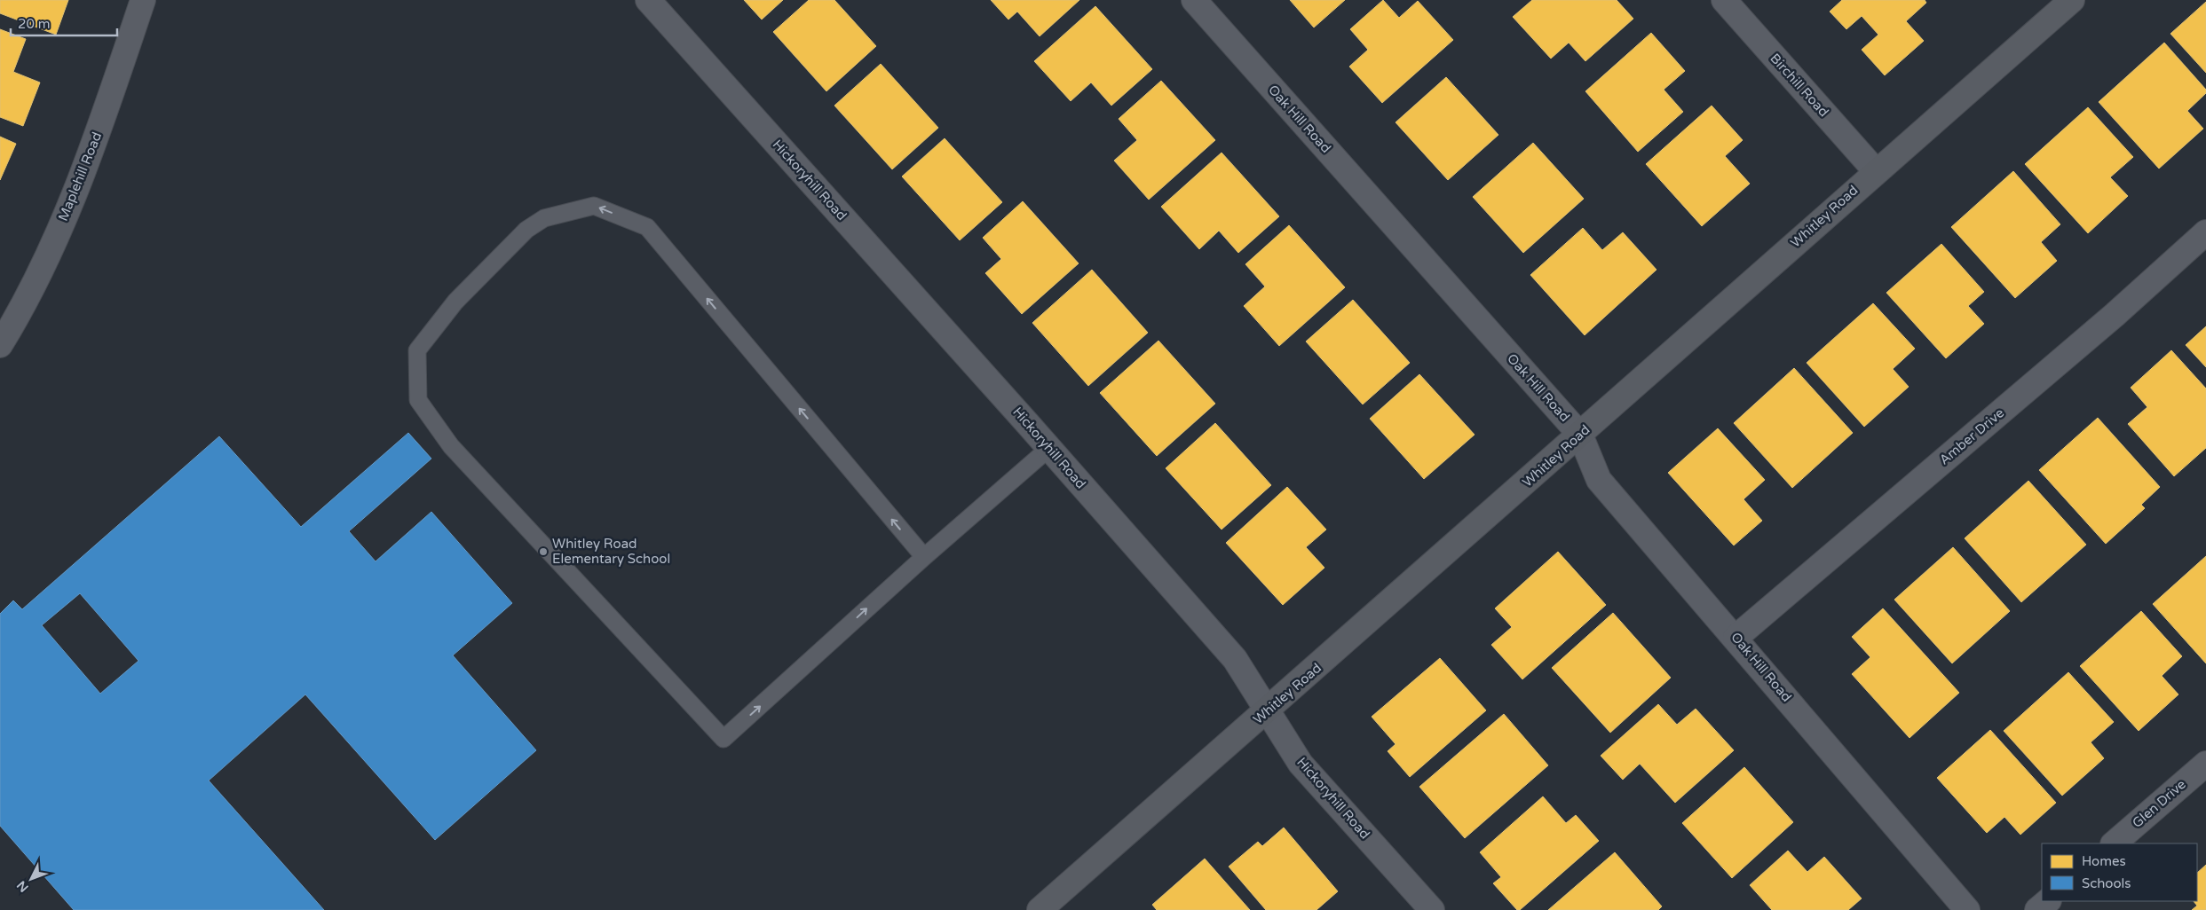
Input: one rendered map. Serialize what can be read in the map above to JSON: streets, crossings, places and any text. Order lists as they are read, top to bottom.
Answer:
{
  "streets": {
    "street": [
      "Birchill Road",
      "Oak Hill Road",
      "Maplehill Road",
      "Hickoryhill Road",
      "Whitley Road",
      "Amber Drive",
      "Glen Drive"
    ]
  },
  "crossings": [
    ["Birchill Road", "Whitley Road"],
    ["Oak Hill Road", "Whitley Road"],
    ["Oak Hill Road", "Amber Drive"],
    ["Hickoryhill Road", "Whitley Road"]
  ],
  "places": ["Whitley Road Elementary School"],
  "legend": ["Homes", "Schools"],
  "scale_bar": "20 m",
  "north": "bottom left"
}
